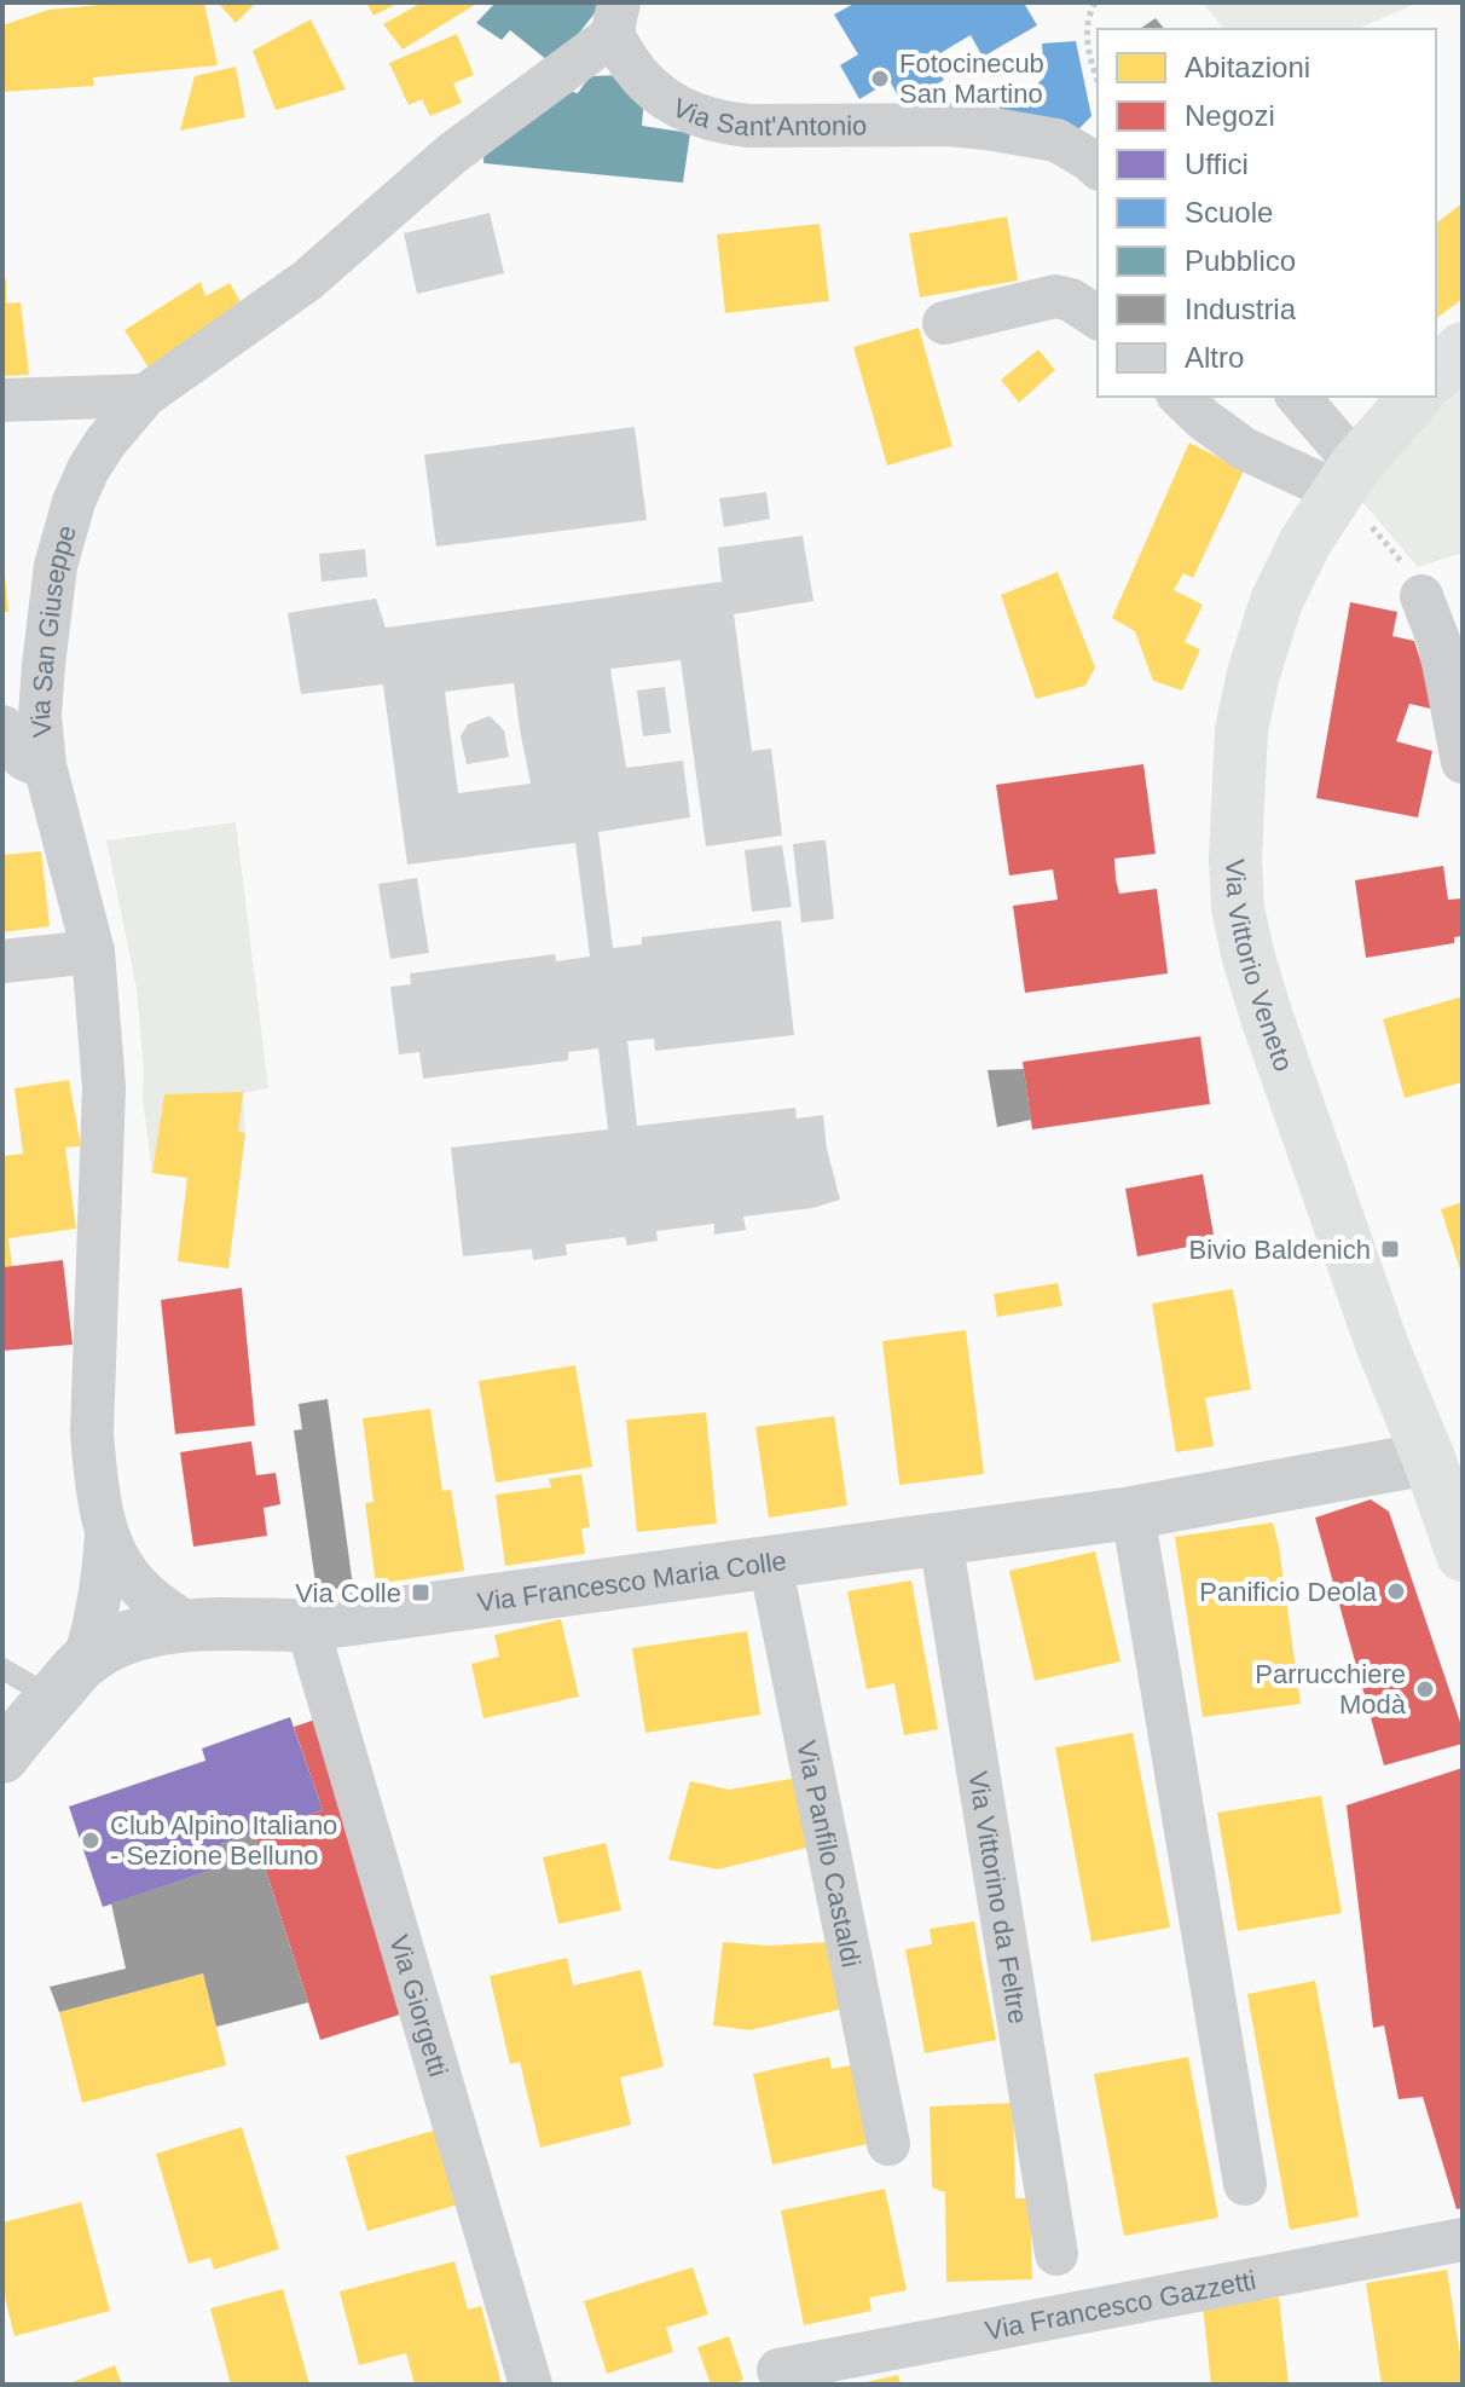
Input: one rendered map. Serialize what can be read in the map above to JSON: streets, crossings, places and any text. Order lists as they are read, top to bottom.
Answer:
{
  "streets": {
    "main road": ["Via Vittorio Veneto"],
    "street": [
      "Via Sant'Antonio",
      "Via San Giuseppe",
      "Via Francesco Maria Colle",
      "Via Panfilo Castaldi",
      "Via Vittorino da Feltre",
      "Via Giorgetti",
      "Via Francesco Gazzetti"
    ]
  },
  "crossings": [
    ["Via Sant'Antonio", "Via San Giuseppe"],
    ["Via San Giuseppe", "Via Francesco Maria Colle"],
    ["Via Vittorio Veneto", "Via Francesco Maria Colle"],
    ["Via Francesco Maria Colle", "Via Panfilo Castaldi"],
    ["Via Francesco Maria Colle", "Via Vittorino da Feltre"],
    ["Via Francesco Maria Colle", "Via Giorgetti"]
  ],
  "places": {
    "other": [
      "Fotocinecub San Martino",
      "Panificio Deola",
      "Parrucchiere Modà",
      "Club Alpino Italiano - Sezione Belluno"
    ],
    "transit": ["Bivio Baldenich", "Via Colle"]
  },
  "legend": [
    "Abitazioni",
    "Negozi",
    "Uffici",
    "Scuole",
    "Pubblico",
    "Industria",
    "Altro"
  ]
}
